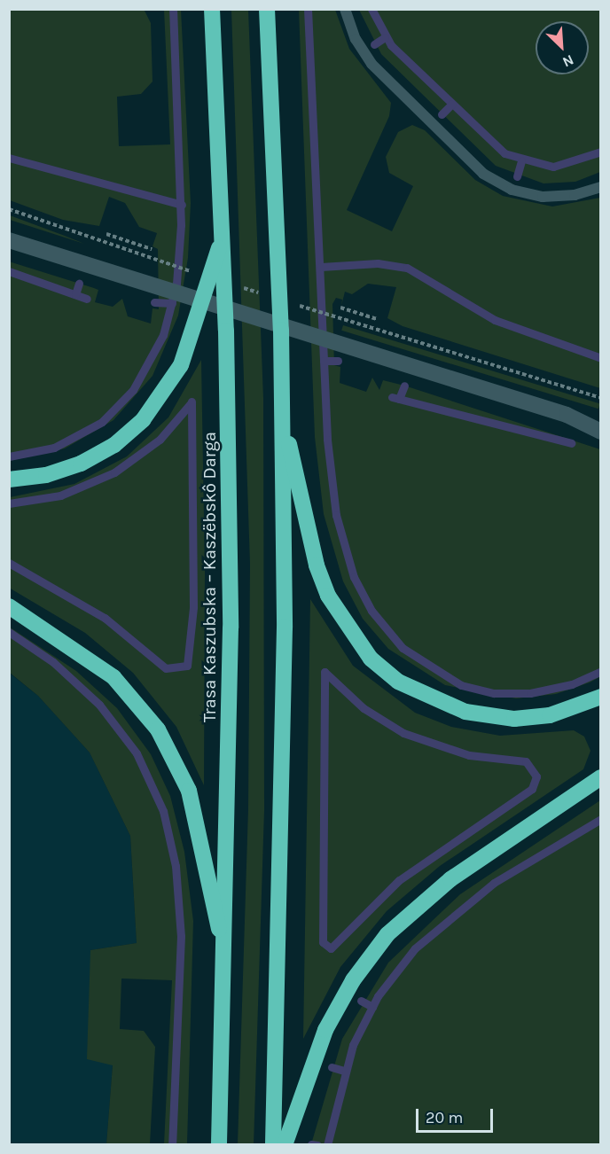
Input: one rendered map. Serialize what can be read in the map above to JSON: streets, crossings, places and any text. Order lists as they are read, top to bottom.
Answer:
{
  "streets": {
    "highway": ["Trasa Kaszubska – Kaszëbskô Darga"]
  },
  "scale_bar": "20 m",
  "north": "bottom right"
}
